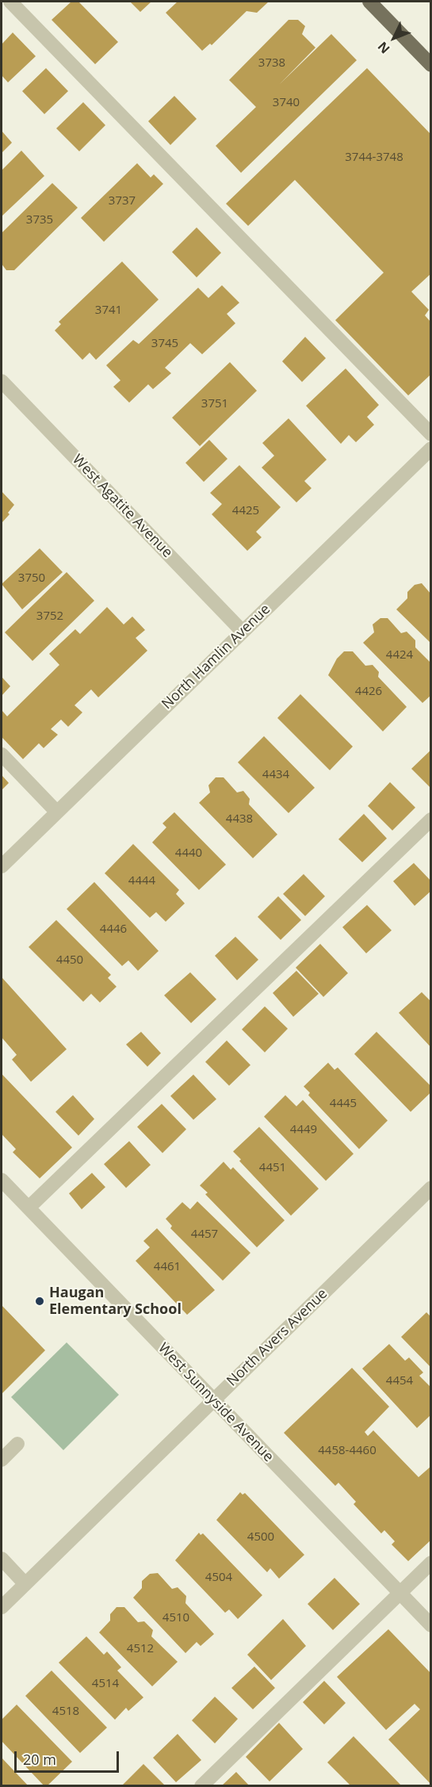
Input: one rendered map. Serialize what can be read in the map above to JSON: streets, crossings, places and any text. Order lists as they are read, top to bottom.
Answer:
{
  "streets": {
    "street": [
      "West Agatite Avenue",
      "North Hamlin Avenue",
      "North Avers Avenue",
      "West Sunnyside Avenue"
    ]
  },
  "crossings": [
    ["West Agatite Avenue", "North Hamlin Avenue"],
    ["North Avers Avenue", "West Sunnyside Avenue"]
  ],
  "places": ["Haugan Elementary School"],
  "house_numbers": [
    "3738",
    "3740",
    "3744-3748",
    "3737",
    "3735",
    "3741",
    "3745",
    "3751",
    "4425",
    "3750",
    "3752",
    "4424",
    "4426",
    "4434",
    "4438",
    "4440",
    "4444",
    "4446",
    "4450",
    "4445",
    "4449",
    "4451",
    "4457",
    "4461",
    "4454",
    "4458-4460",
    "4500",
    "4504",
    "4510",
    "4512",
    "4514",
    "4518"
  ],
  "scale_bar": "20 m",
  "north": "bottom left"
}
